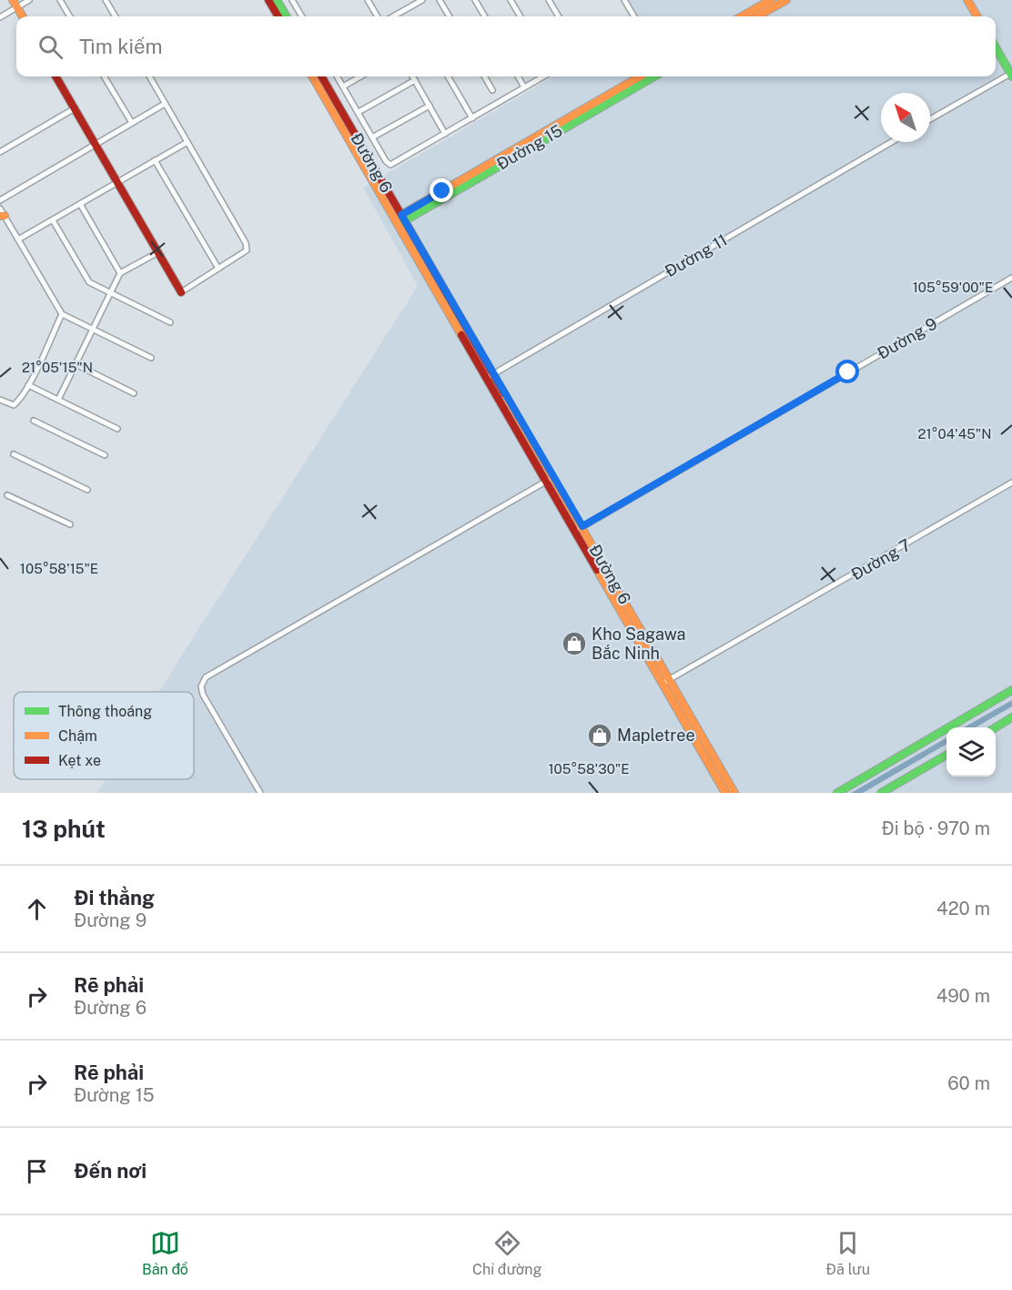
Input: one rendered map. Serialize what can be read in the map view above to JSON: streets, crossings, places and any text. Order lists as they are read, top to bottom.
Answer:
{
  "streets": {
    "main road": ["Đường 15", "Đường 6"],
    "street": ["Đường 11", "Đường 9", "Đường 7"]
  },
  "crossings": [
    ["Đường 15", "Đường 6"],
    ["Đường 6", "Đường 11"],
    ["Đường 6", "Đường 9"],
    ["Đường 6", "Đường 7"]
  ],
  "places": {
    "shop": ["Kho Sagawa Bắc Ninh", "Mapletree"]
  },
  "legend": ["Thông thoáng", "Chậm", "Kẹt xe"],
  "north": "top left",
  "page": {
    "search": "Tìm kiếm",
    "heading": ["13 phút", "Đi bộ · 970 m"],
    "list": [
      ["Đi thẳng", "Đường 9", "420 m"],
      ["Rẽ phải", "Đường 6", "490 m"],
      ["Rẽ phải", "Đường 15", "60 m"],
      "Đến nơi"
    ],
    "nav": ["Bản đồ", "Chỉ đường", "Đã lưu"]
  },
  "coordinates": [
    "105°59'00\"E",
    "21°05'15\"N",
    "21°04'45\"N",
    "105°58'15\"E",
    "105°58'30\"E"
  ]
}
